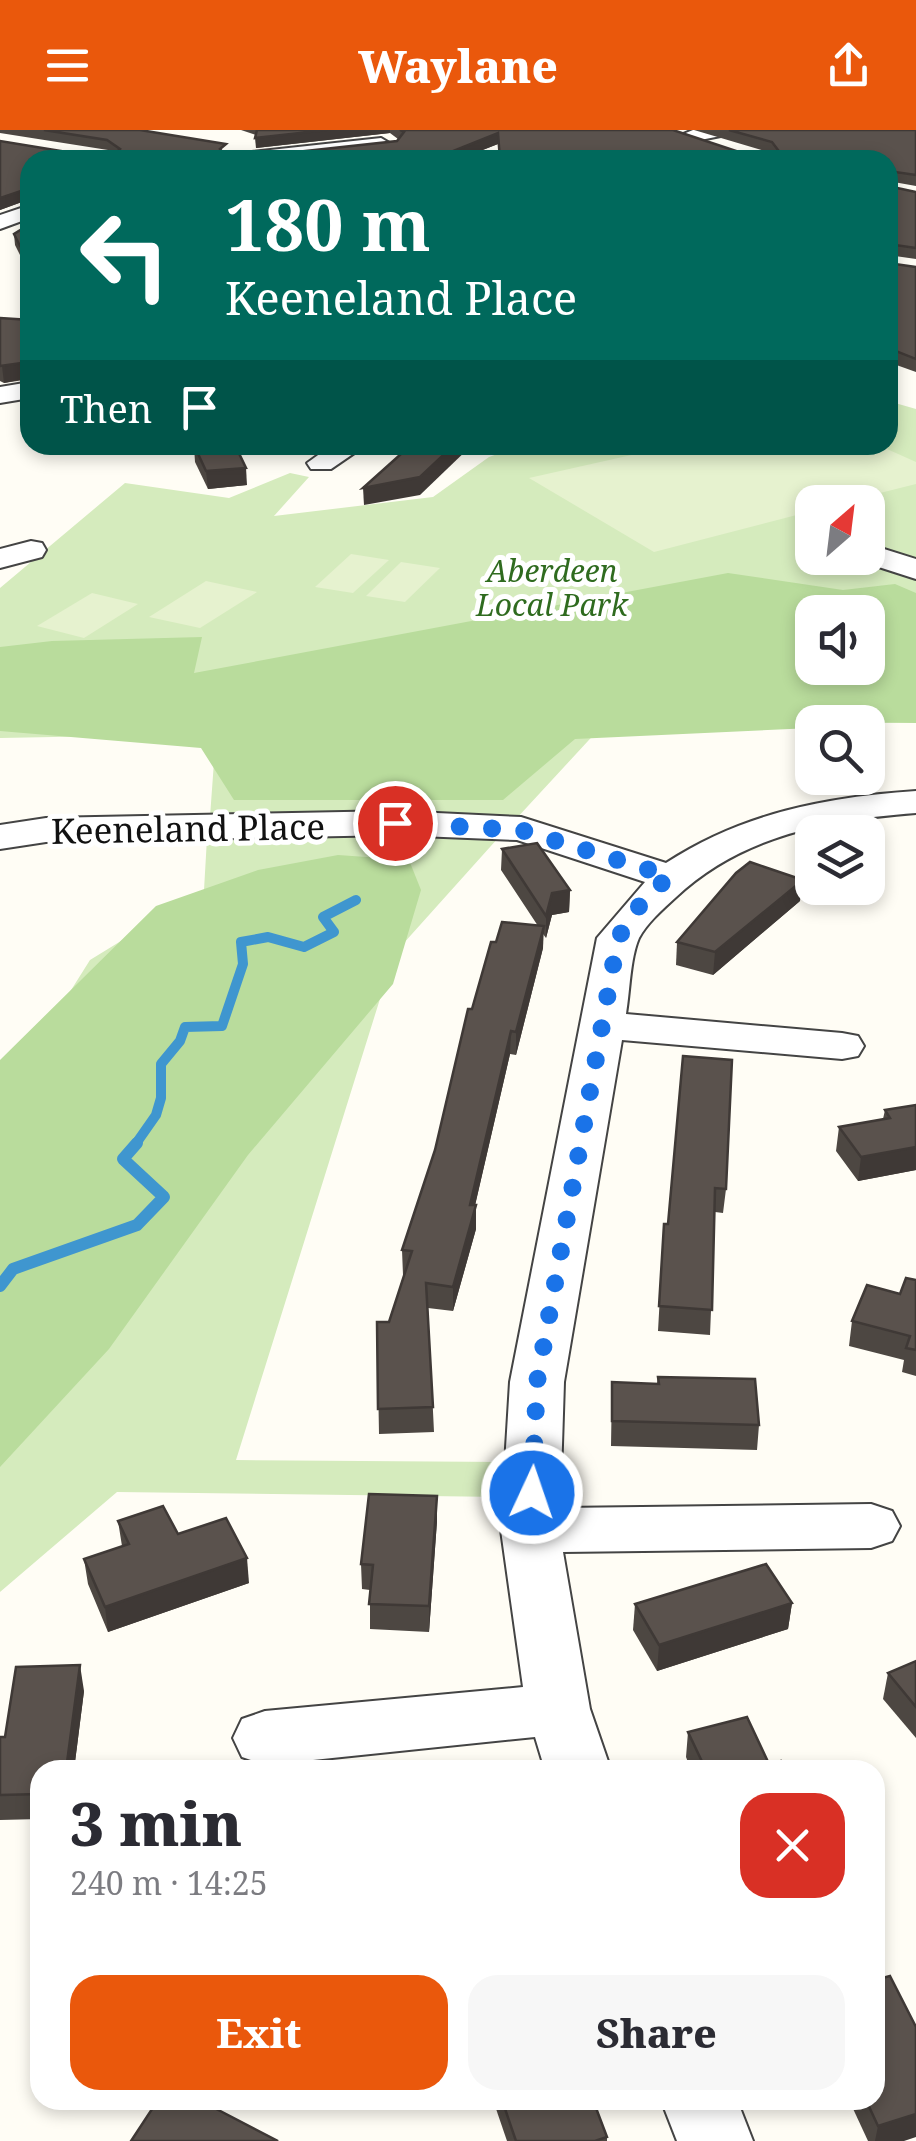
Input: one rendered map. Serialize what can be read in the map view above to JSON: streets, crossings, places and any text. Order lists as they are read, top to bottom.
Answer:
{
  "streets": {
    "street": ["Keeneland Place"]
  },
  "parks": ["Aberdeen Local Park"],
  "north": "top right",
  "page": {
    "header": "Waylane",
    "turn": ["180 m", "Keeneland Place"],
    "then": "Then",
    "heading": ["3 min", "240 m · 14:25"],
    "buttons": ["Exit", "Share"]
  }
}
